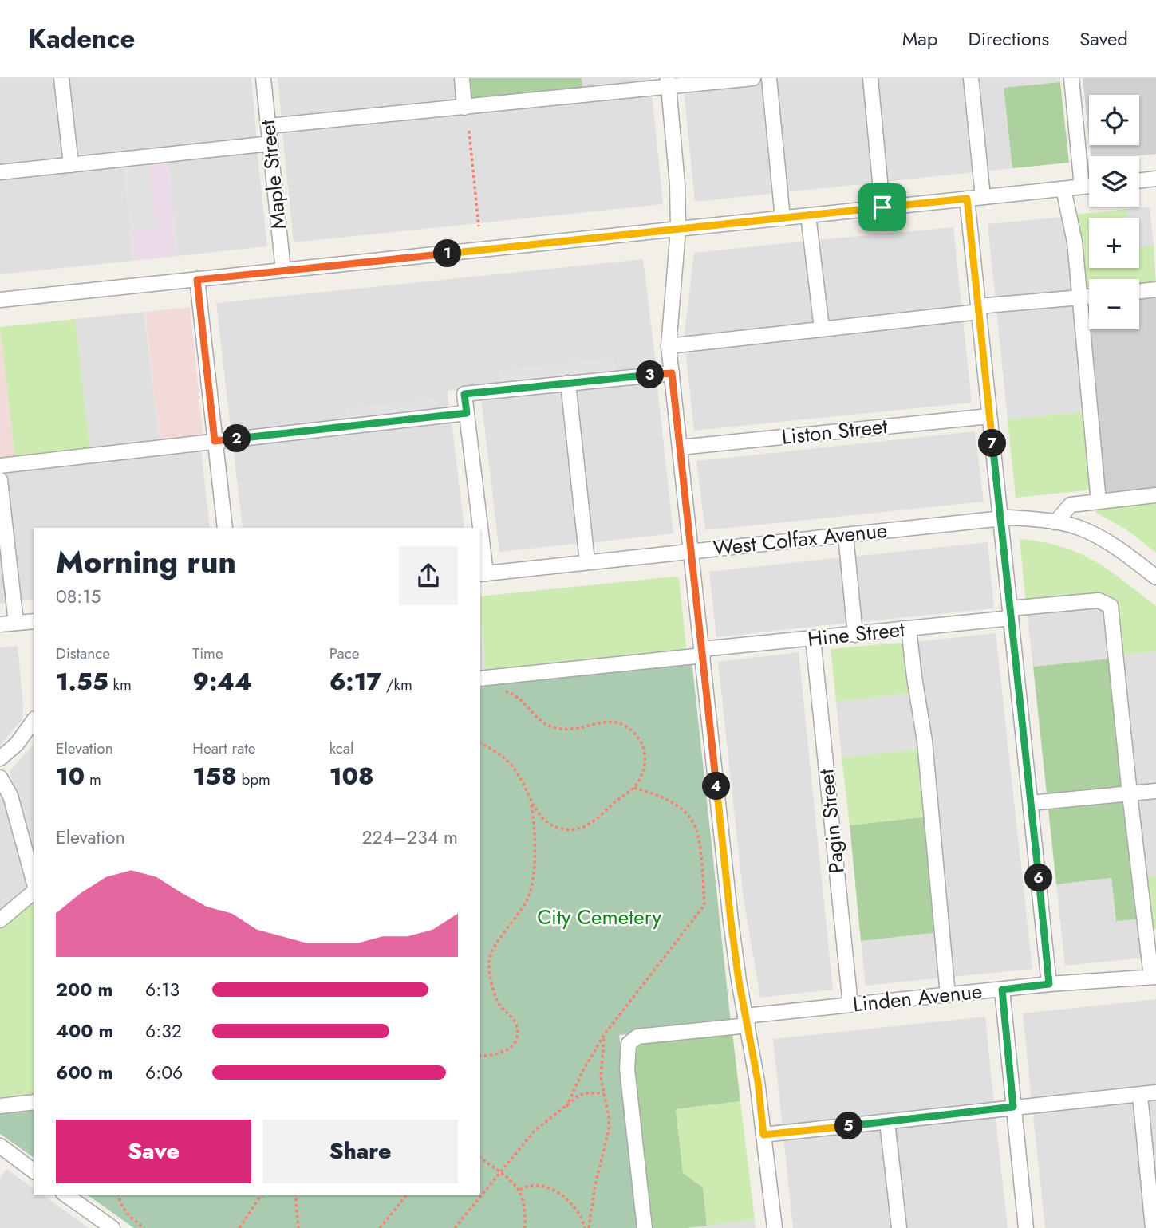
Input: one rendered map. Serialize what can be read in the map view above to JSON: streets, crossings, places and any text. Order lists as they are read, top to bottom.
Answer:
{
  "streets": {
    "street": [
      "Maple Street",
      "Liston Street",
      "West Colfax Avenue",
      "Hine Street",
      "Pagin Street",
      "Linden Avenue"
    ]
  },
  "crossings": [
    ["Hine Street", "Pagin Street"],
    ["Pagin Street", "Linden Avenue"]
  ],
  "parks": ["City Cemetery"],
  "page": {
    "header": "Kadence",
    "nav": ["Map", "Directions", "Saved"],
    "map_buttons": ["+", "−"],
    "pins": [
      "1",
      "3",
      "2",
      "7",
      "4",
      "6",
      "5"
    ],
    "heading": ["Morning run", "08:15"],
    "stats": [
      ["Distance", "1.55 km"],
      ["Time", "9:44"],
      ["Pace", "6:17 /km"],
      ["Elevation", "10 m"],
      ["Heart rate", "158 bpm"],
      ["kcal", "108"]
    ],
    "chart": ["Elevation", "224–234 m"],
    "list": [
      {
        "name": "200 m",
        "note": "6:13"
      },
      {
        "name": "400 m",
        "note": "6:32"
      },
      {
        "name": "600 m",
        "note": "6:06"
      }
    ],
    "buttons": ["Save", "Share"]
  }
}
